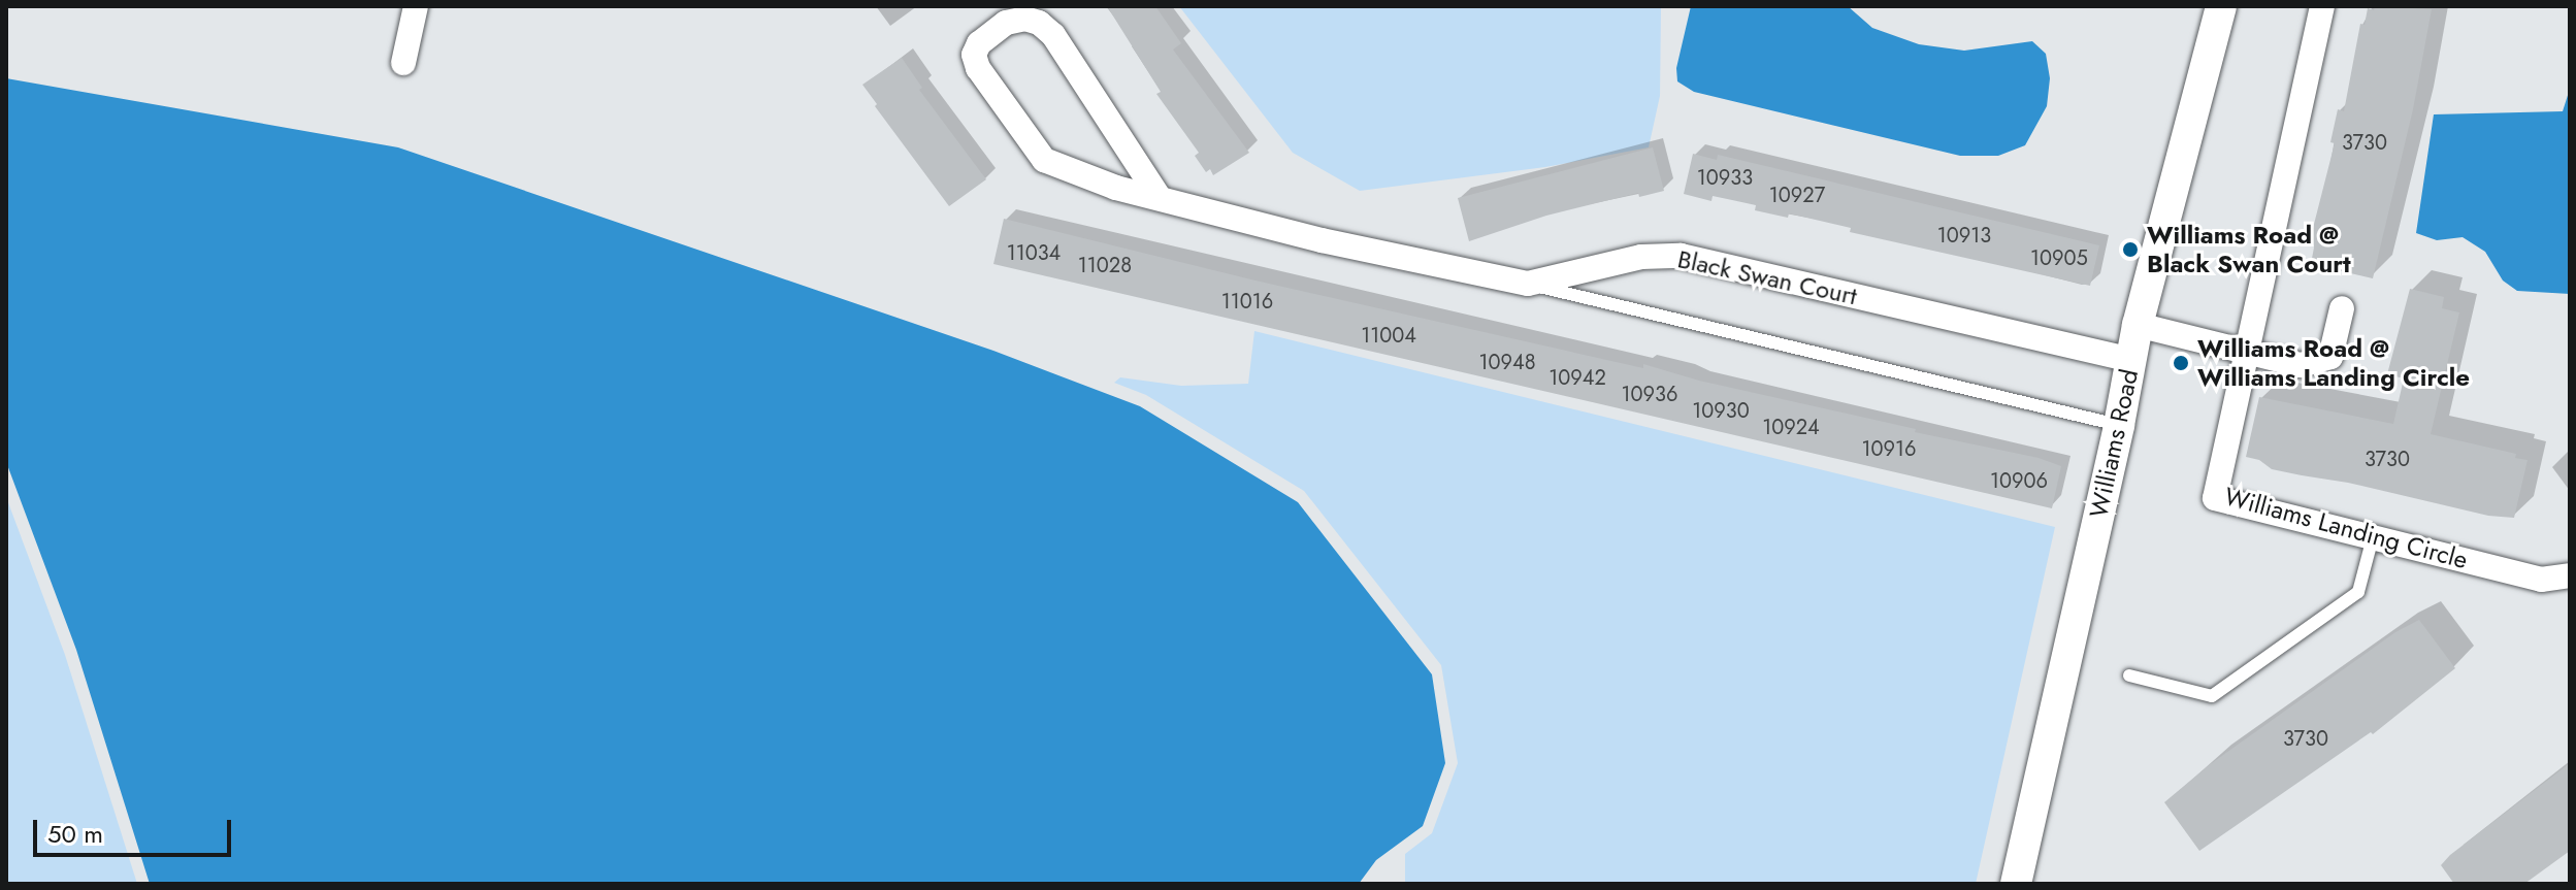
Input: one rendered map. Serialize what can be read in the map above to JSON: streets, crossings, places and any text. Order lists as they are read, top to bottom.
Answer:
{
  "streets": {
    "street": ["Black Swan Court", "Williams Road", "Williams Landing Circle"]
  },
  "crossings": [
    ["Black Swan Court", "Williams Road"]
  ],
  "places": ["Williams Road @ Black Swan Court", "Williams Road @ Williams Landing Circle"],
  "house_numbers": [
    "3730",
    "10933",
    "10927",
    "10913",
    "11034",
    "10905",
    "11028",
    "11016",
    "11004",
    "10948",
    "10942",
    "10936",
    "10930",
    "10924",
    "10916",
    "3730",
    "10906",
    "3730"
  ],
  "scale_bar": "50 m"
}
